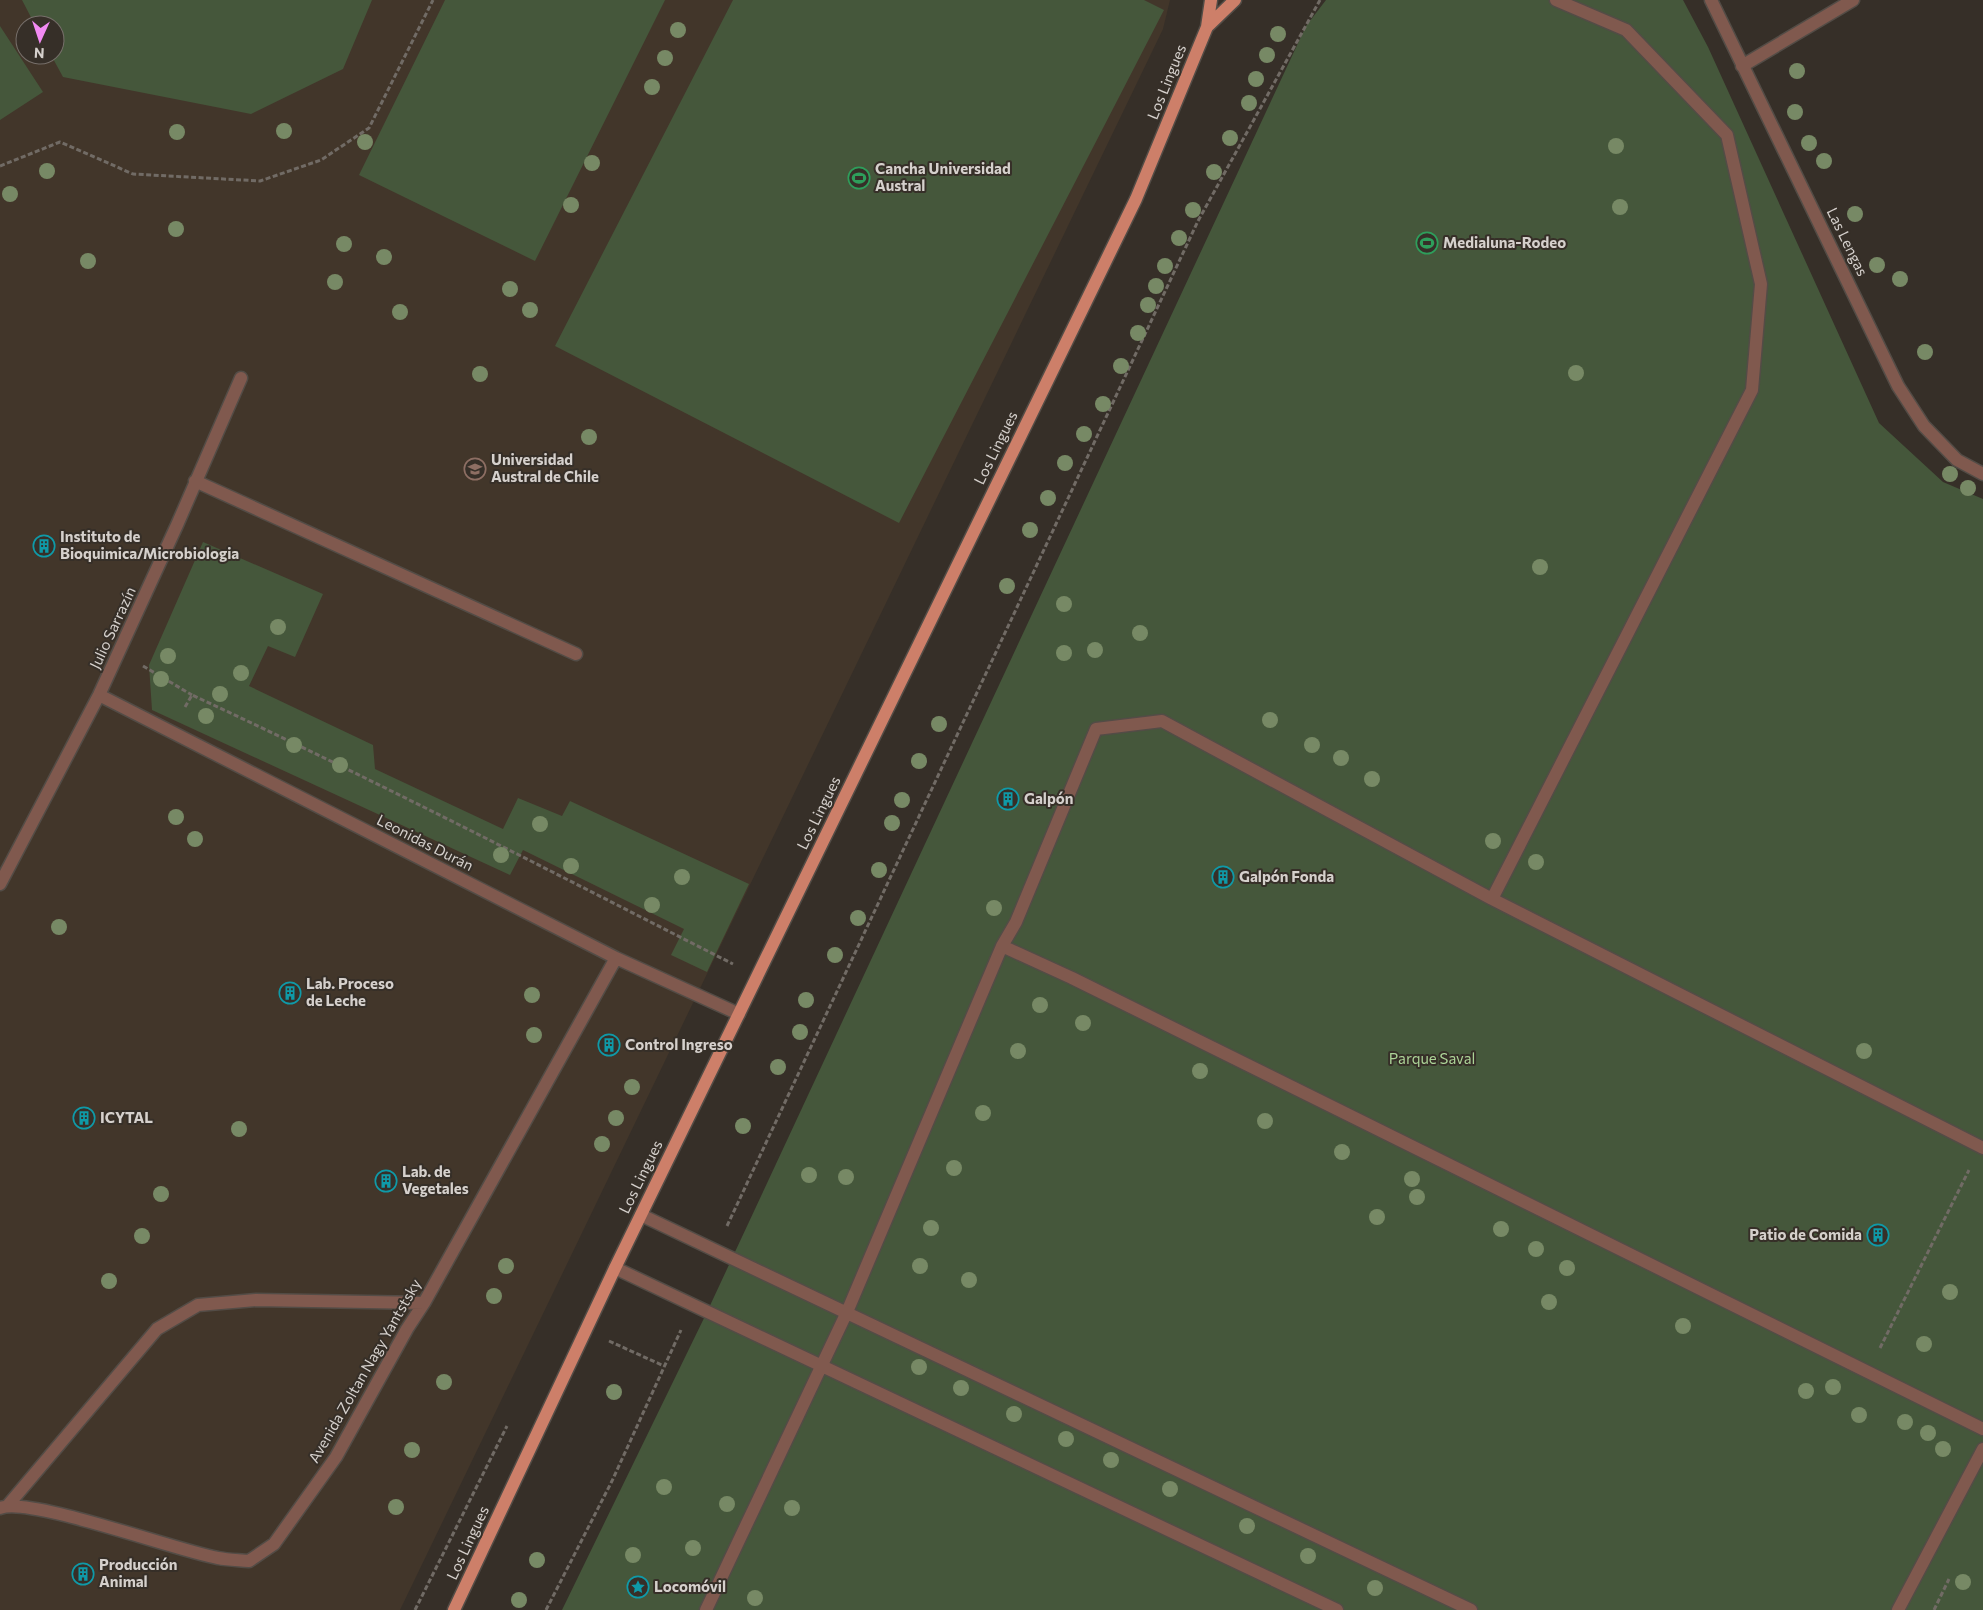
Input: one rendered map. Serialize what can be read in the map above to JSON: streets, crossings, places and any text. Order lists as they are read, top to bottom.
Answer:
{
  "streets": {
    "main road": ["Los Lingues"],
    "street": [
      "Las Lengas",
      "Julio Sarrazín",
      "Leonidas Durán",
      "Avenida Zoltan Nagy Yantstsky"
    ]
  },
  "crossings": [
    ["Los Lingues", "Leonidas Durán"],
    ["Julio Sarrazín", "Leonidas Durán"],
    ["Leonidas Durán", "Avenida Zoltan Nagy Yantstsky"]
  ],
  "parks": ["Parque Saval"],
  "places": {
    "sports": ["Cancha Universidad Austral", "Medialuna-Rodeo"],
    "school or university": ["Universidad Austral de Chile"],
    "building": [
      "Instituto de Bioquimica/Microbiologia",
      "Galpón",
      "Galpón Fonda",
      "Lab. Proceso de Leche",
      "Control Ingreso",
      "ICYTAL",
      "Lab. de Vegetales",
      "Patio de Comida",
      "Producción Animal"
    ],
    "place": ["Locomóvil"]
  },
  "north": "bottom"
}
